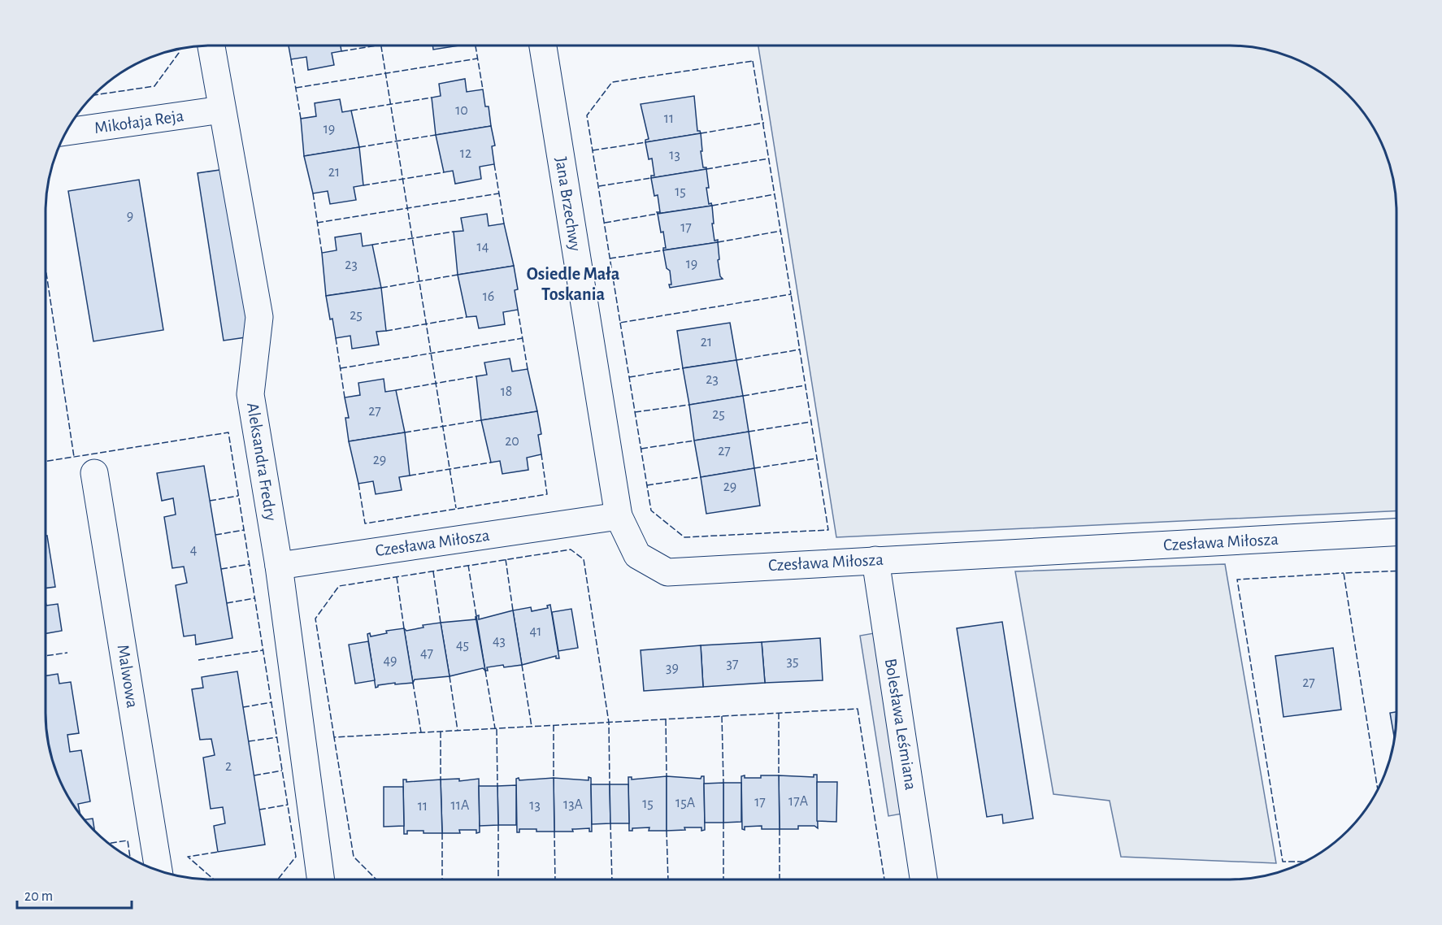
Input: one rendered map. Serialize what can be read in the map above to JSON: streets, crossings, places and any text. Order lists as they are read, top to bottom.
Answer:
{
  "streets": {
    "street": [
      "Mikołaja Reja",
      "Jana Brzechwy",
      "Aleksandra Fredry",
      "Czesława Miłosza",
      "Malwowa",
      "Bolesława Leśmiana"
    ]
  },
  "crossings": [
    ["Mikołaja Reja", "Aleksandra Fredry"],
    ["Jana Brzechwy", "Czesława Miłosza"],
    ["Aleksandra Fredry", "Czesława Miłosza"],
    ["Czesława Miłosza", "Bolesława Leśmiana"]
  ],
  "districts": ["Osiedle Mała Toskania"],
  "house_numbers": [
    "10",
    "11",
    "19",
    "12",
    "13",
    "21",
    "15",
    "9",
    "17",
    "14",
    "19",
    "23",
    "16",
    "25",
    "21",
    "23",
    "18",
    "27",
    "25",
    "20",
    "27",
    "29",
    "29",
    "4",
    "41",
    "43",
    "45",
    "47",
    "49",
    "35",
    "37",
    "39",
    "27",
    "2",
    "17A",
    "17",
    "15A",
    "15",
    "13A",
    "11A",
    "13",
    "11"
  ],
  "scale_bar": "20 m"
}
